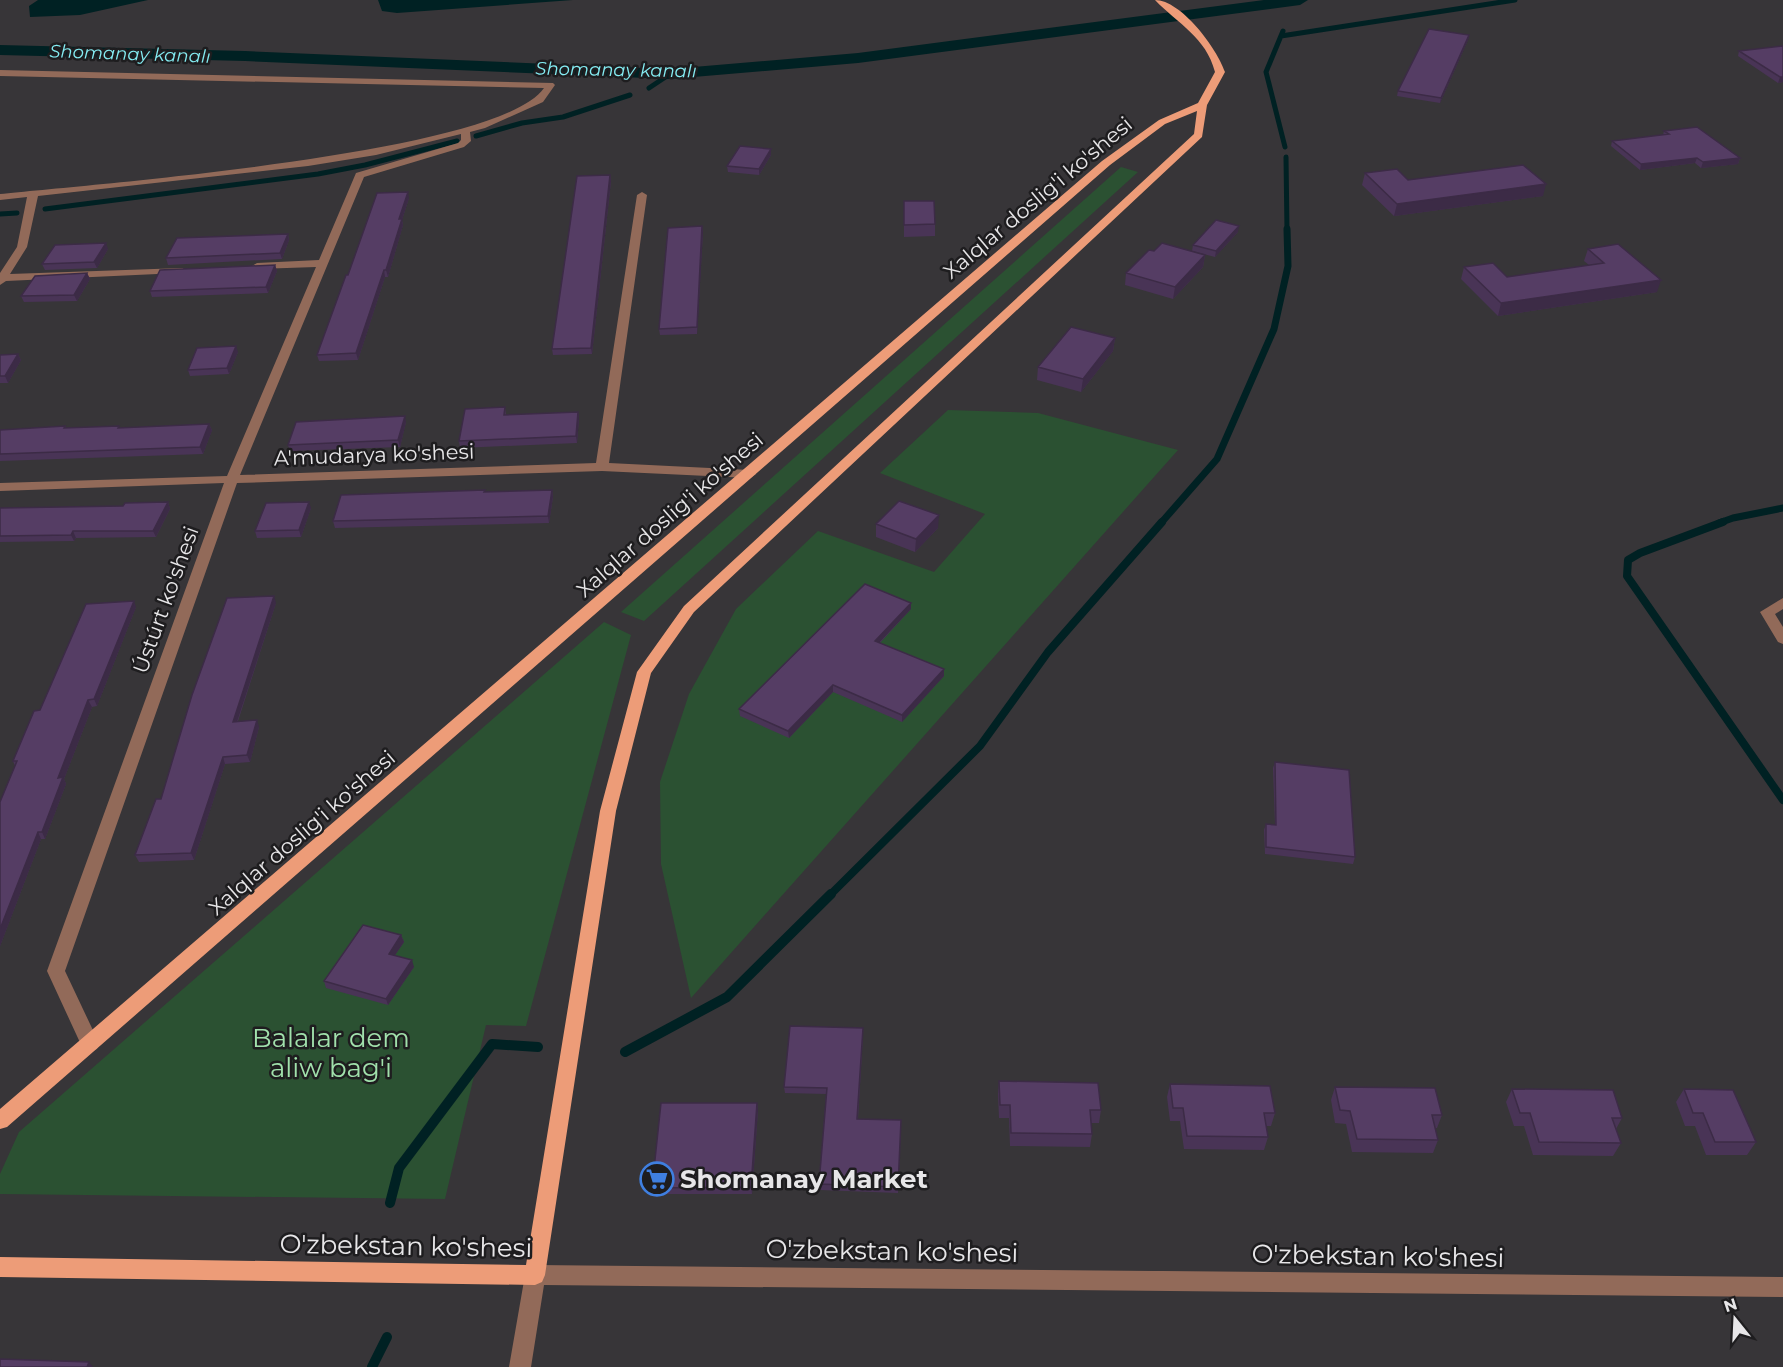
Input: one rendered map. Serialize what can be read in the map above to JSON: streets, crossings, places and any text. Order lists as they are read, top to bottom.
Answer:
{
  "streets": {
    "main road": ["Xalqlar doslig'i ko'shesi", "O'zbekstan ko'shesi"],
    "street": ["A'mudarya ko'shesi", "Ústúrt ko'shesi"]
  },
  "crossings": [
    ["Xalqlar doslig'i ko'shesi", "A'mudarya ko'shesi"],
    ["Xalqlar doslig'i ko'shesi", "Ústúrt ko'shesi"],
    ["A'mudarya ko'shesi", "Ústúrt ko'shesi"]
  ],
  "water": ["Shomanay kanalı"],
  "parks": ["Balalar dem aliw bag'i"],
  "places": {
    "supermarket": ["Shomanay Market"]
  },
  "north": "top"
}
